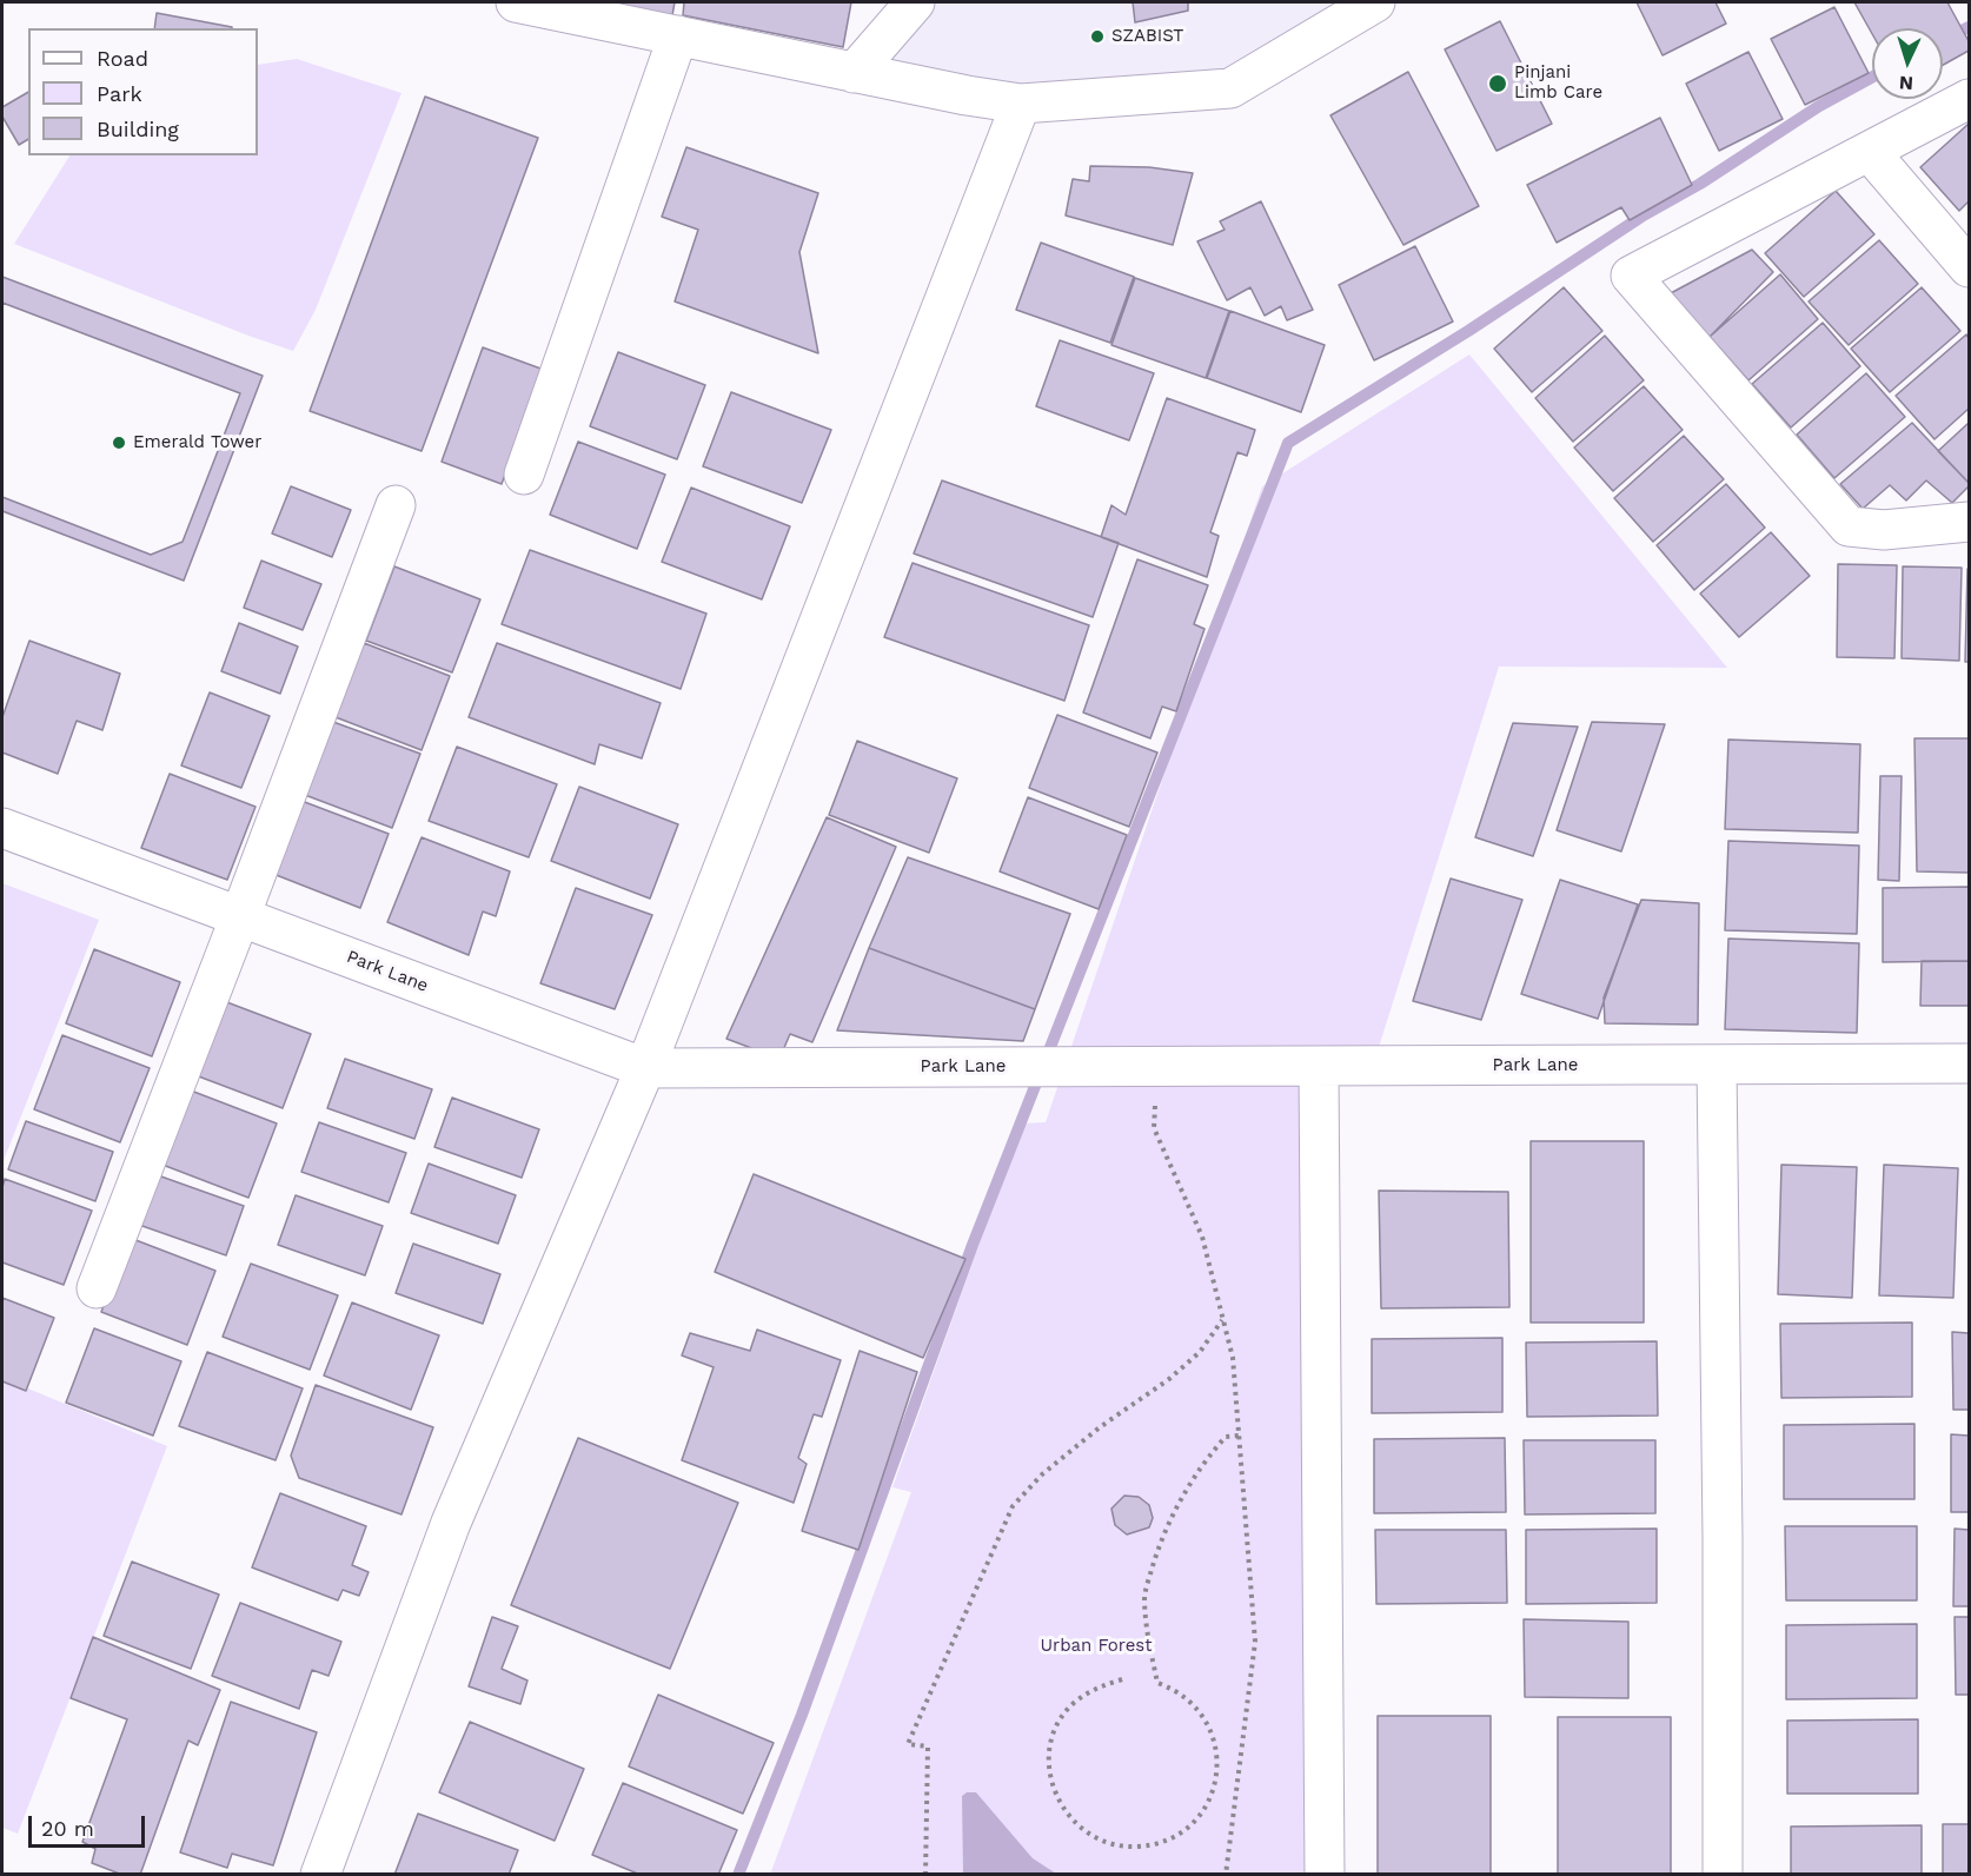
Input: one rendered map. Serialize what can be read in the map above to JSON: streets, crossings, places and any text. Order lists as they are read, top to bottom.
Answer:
{
  "streets": {
    "street": ["Park Lane"]
  },
  "parks": ["Urban Forest"],
  "places": ["SZABIST", "Pinjani Limb Care", "Emerald Tower"],
  "legend": ["Road", "Park", "Building"],
  "scale_bar": "20 m",
  "north": "bottom"
}
